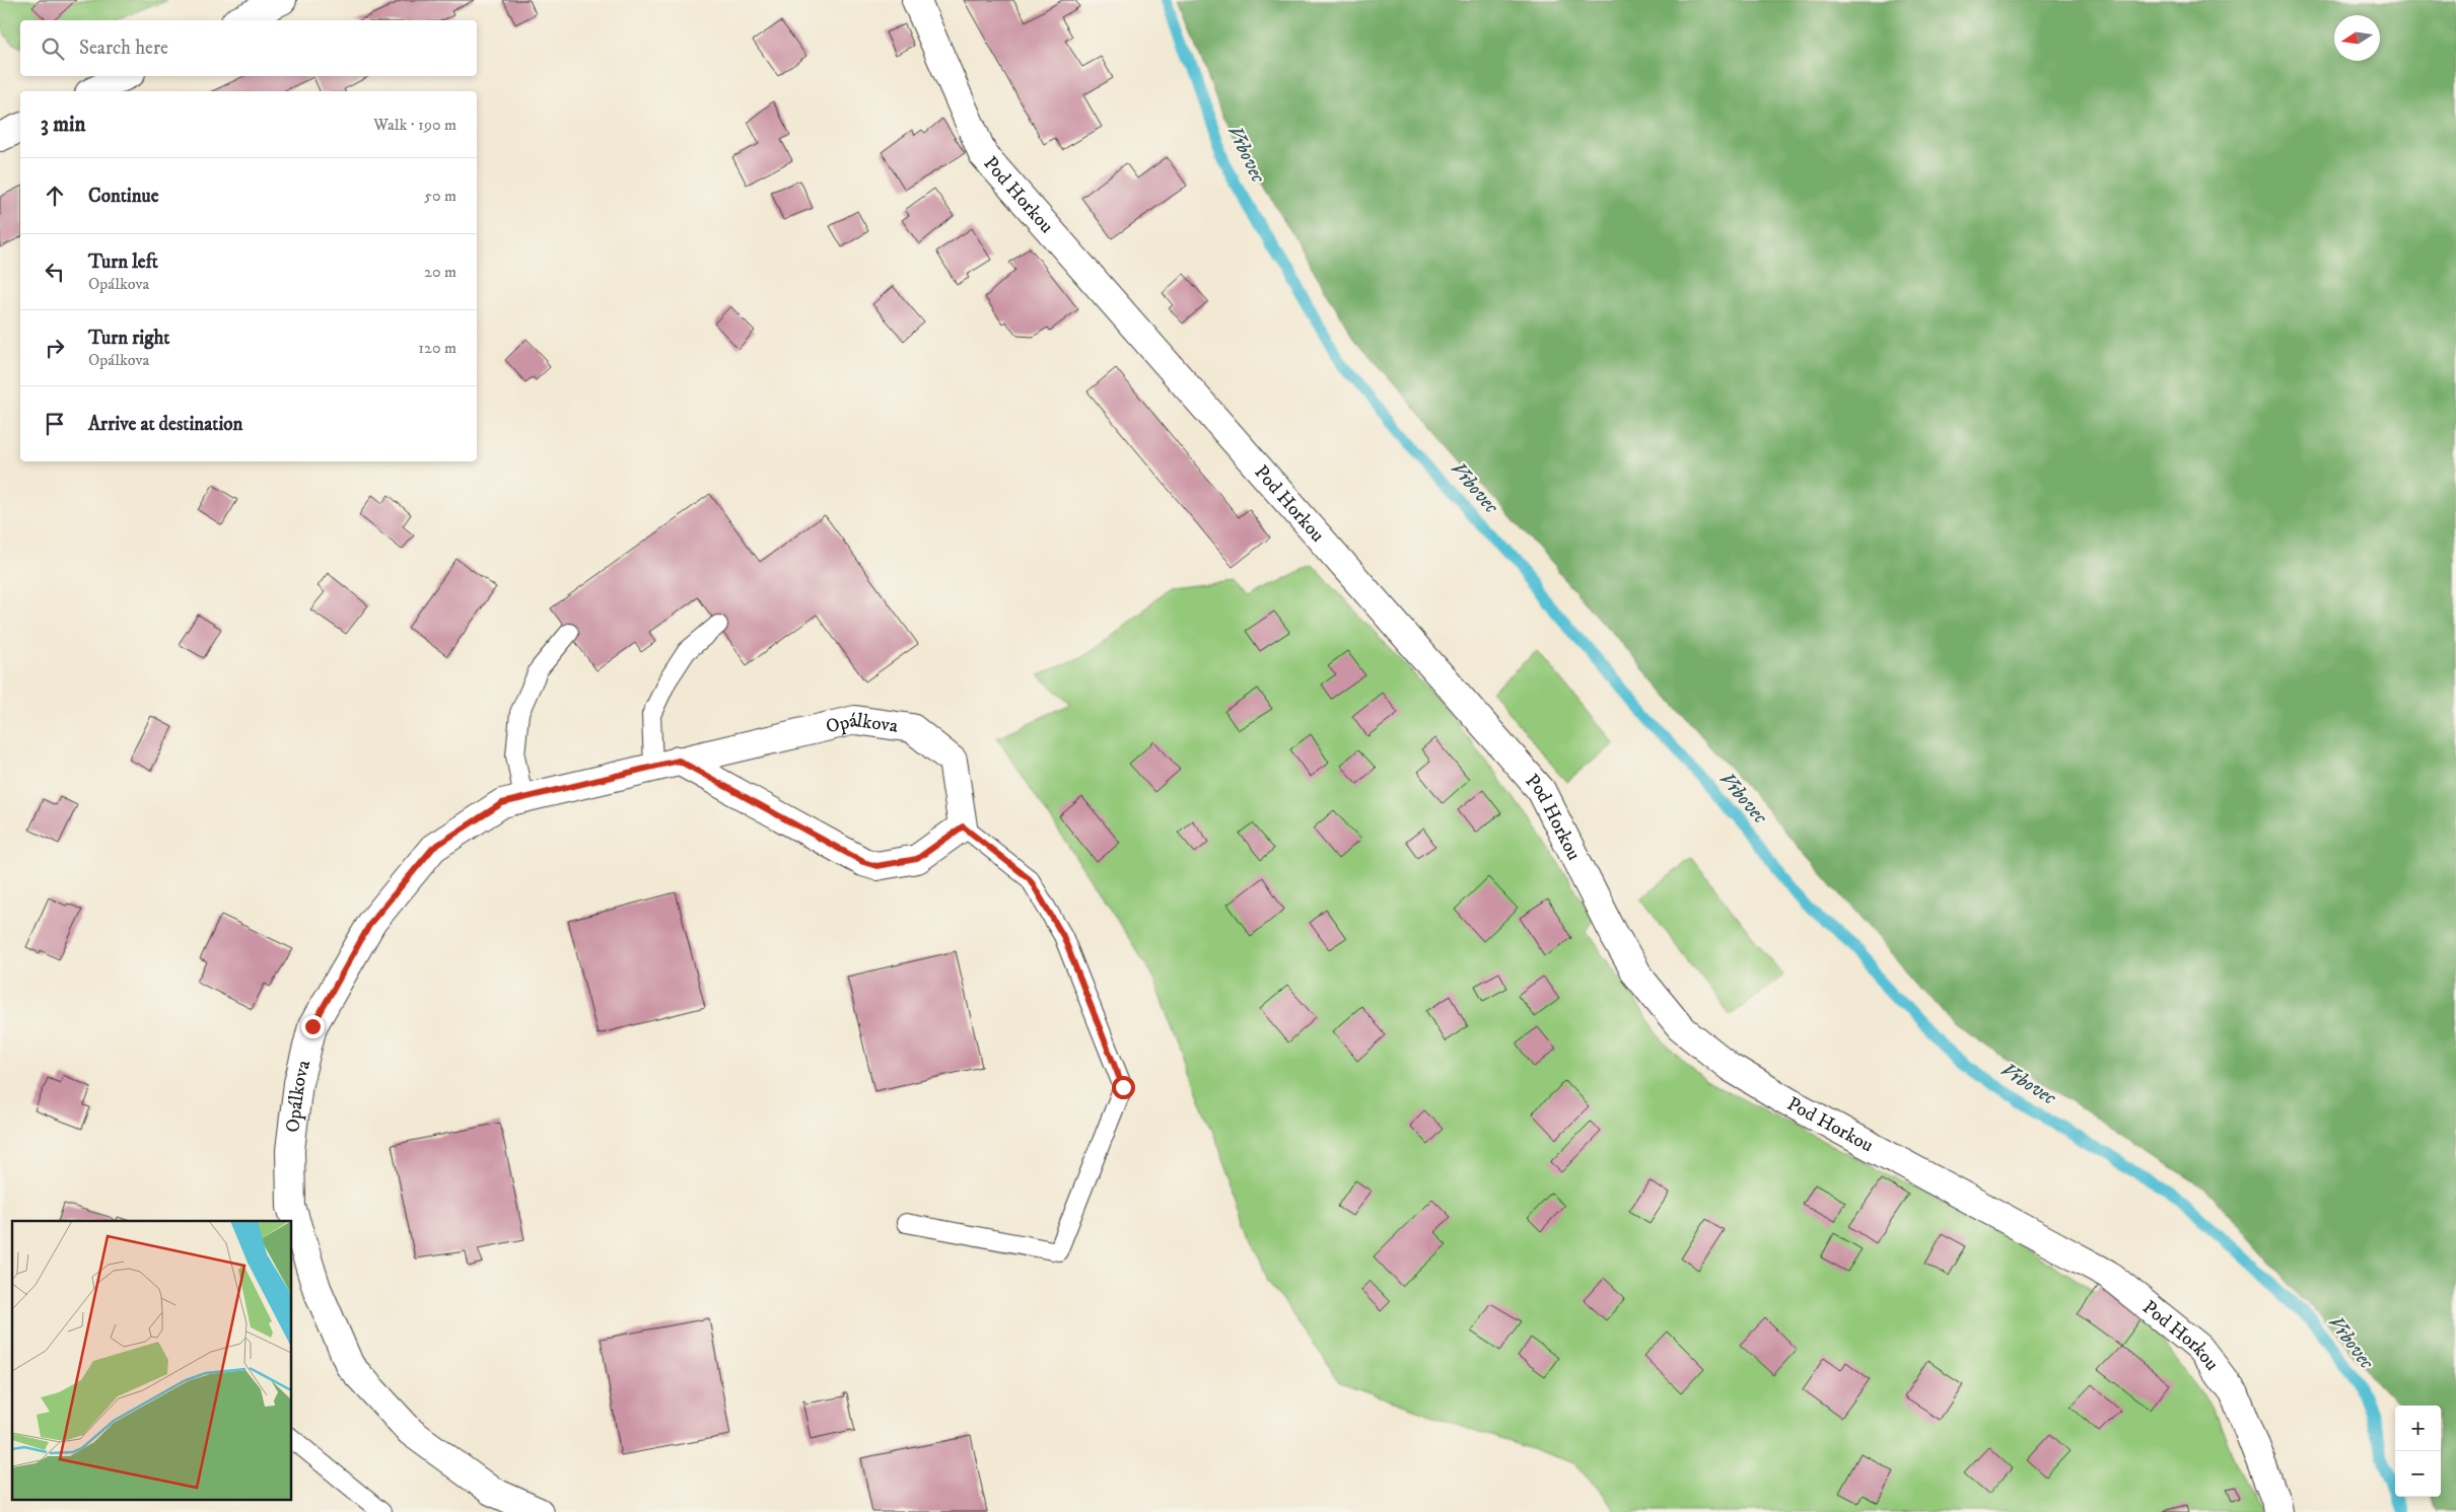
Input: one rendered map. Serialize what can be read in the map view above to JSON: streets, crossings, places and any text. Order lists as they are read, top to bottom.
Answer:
{
  "streets": {
    "street": ["Pod Horkou", "Opálkova"]
  },
  "water": ["Vrbovec"],
  "north": "left",
  "page": {
    "search": "Search here",
    "heading": ["3 min", "Walk · 190 m"],
    "list": [
      ["Continue", "50 m"],
      ["Turn left", "Opálkova", "20 m"],
      ["Turn right", "Opálkova", "120 m"],
      "Arrive at destination"
    ],
    "map_buttons": ["+", "−"]
  }
}
